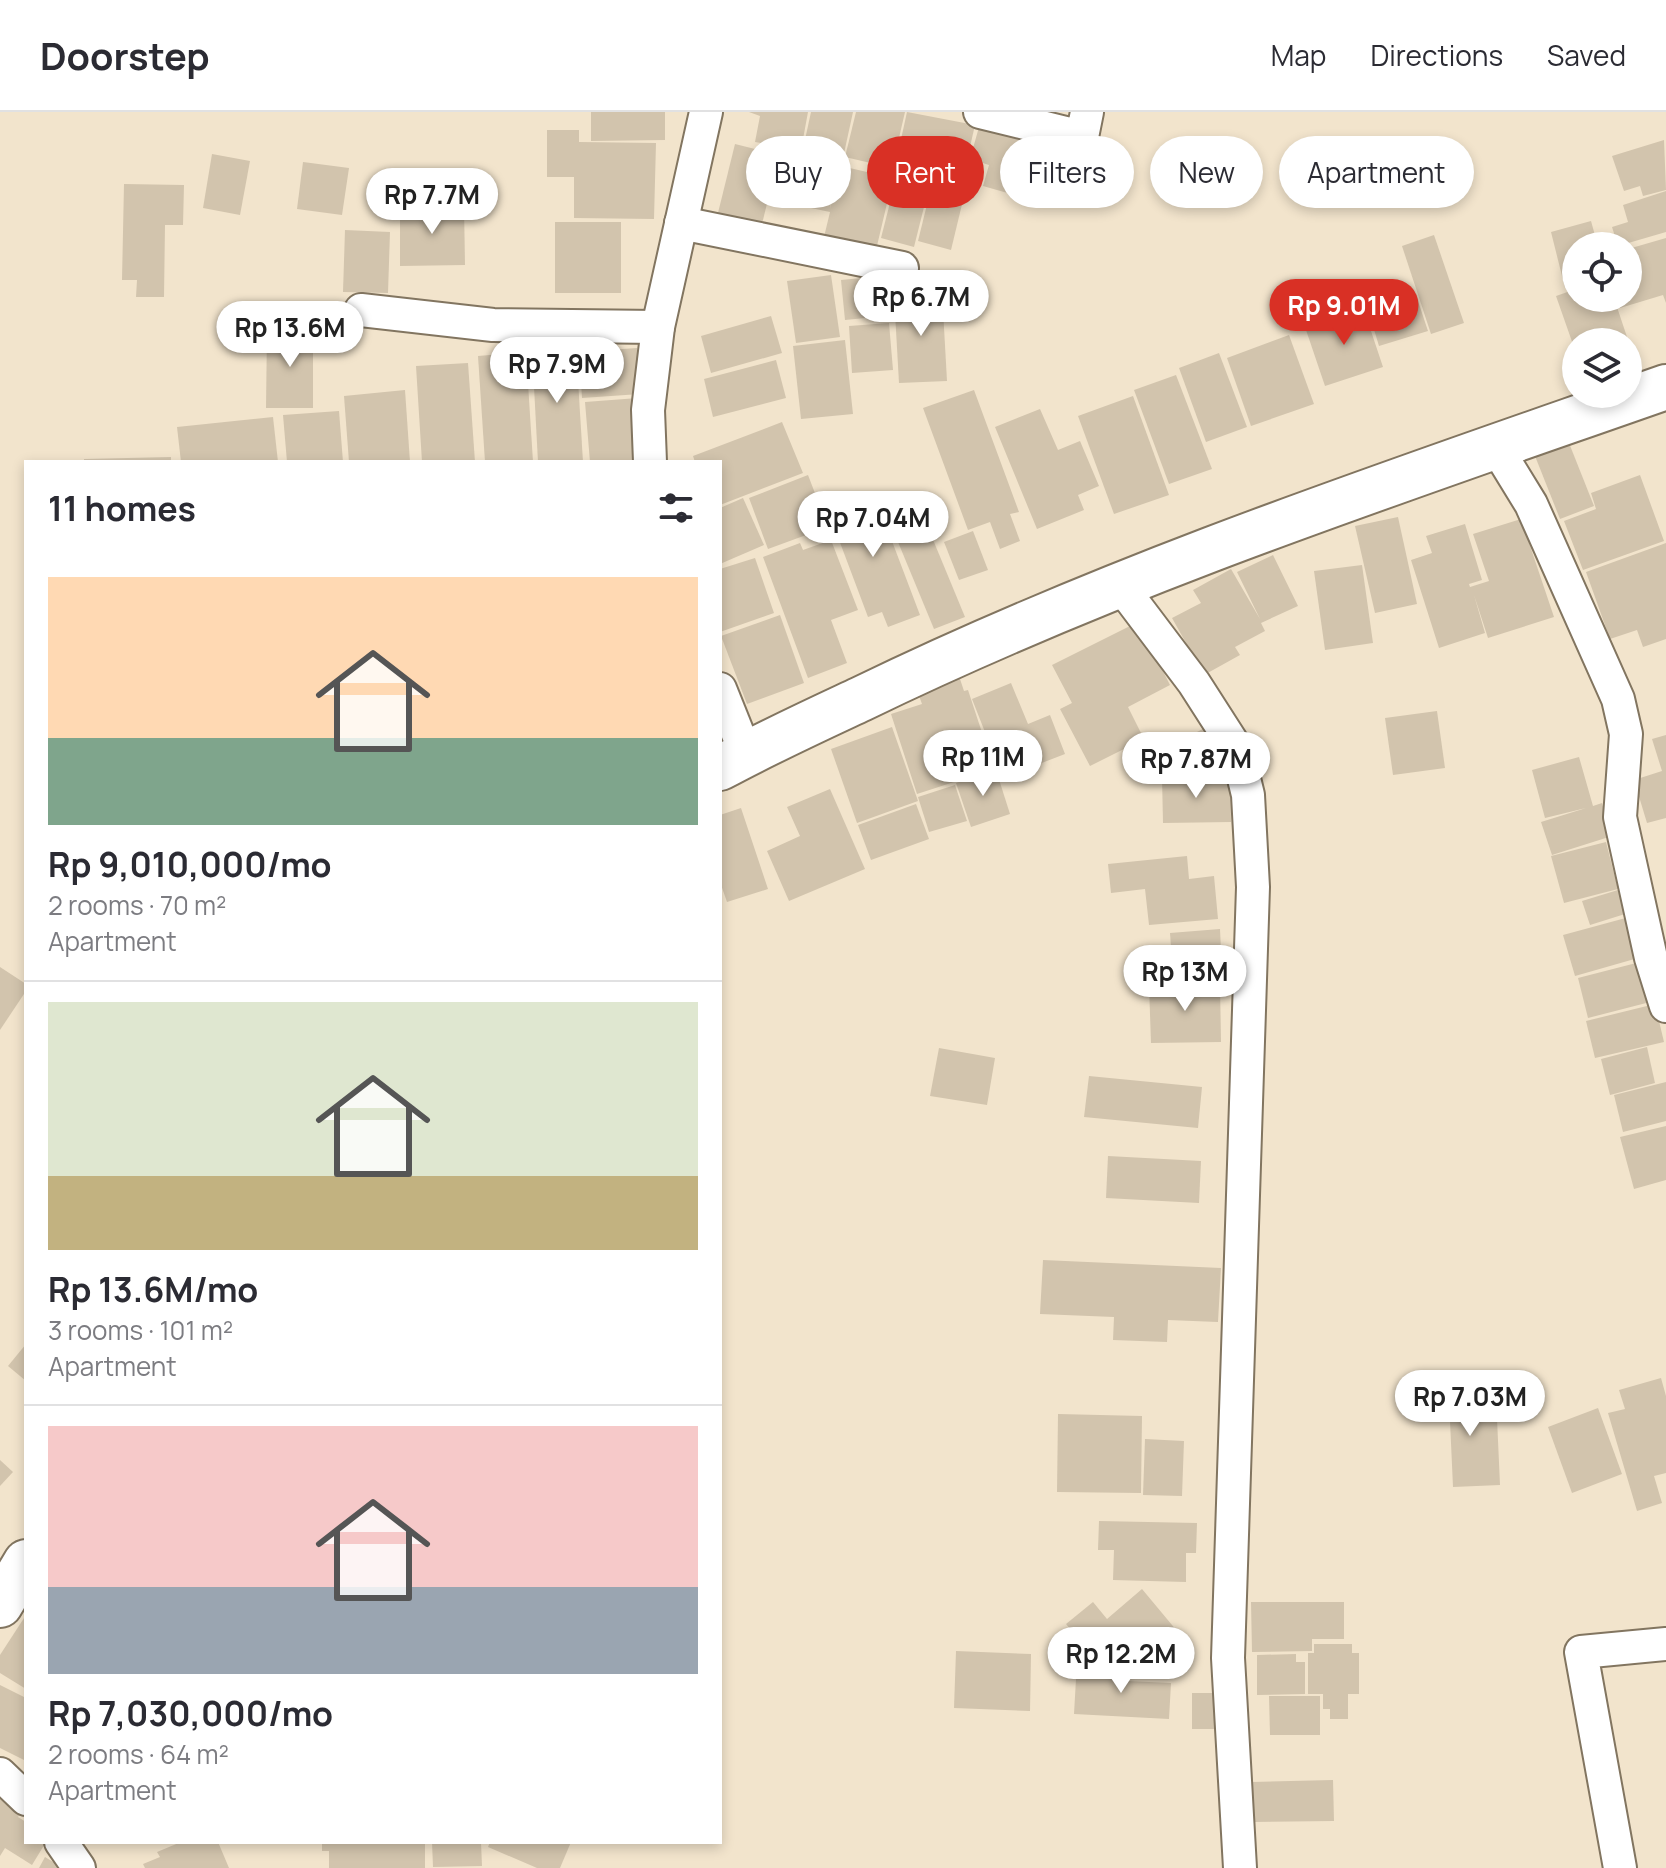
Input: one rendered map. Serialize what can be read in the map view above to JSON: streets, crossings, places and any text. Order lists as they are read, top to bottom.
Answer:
{
  "page": {
    "header": "Doorstep",
    "nav": ["Map", "Directions", "Saved"],
    "chip": [
      "Buy",
      "Rent",
      "Filters",
      "New",
      "Apartment"
    ],
    "price": [
      "Rp 7.7M",
      "Rp 6.7M",
      "Rp 9.01M",
      "Rp 13.6M",
      "Rp 7.9M",
      "Rp 7.04M",
      "Rp 11M",
      "Rp 7.87M",
      "Rp 13M",
      "Rp 7.03M",
      "Rp 12.2M"
    ],
    "heading": "11 homes",
    "list": [
      {
        "name": "Rp 9,010,000/mo",
        "note": "2 rooms · 70 m² · Apartment"
      },
      {
        "name": "Rp 13.6M/mo",
        "note": "3 rooms · 101 m² · Apartment"
      },
      {
        "name": "Rp 7,030,000/mo",
        "note": "2 rooms · 64 m² · Apartment"
      }
    ]
  }
}
